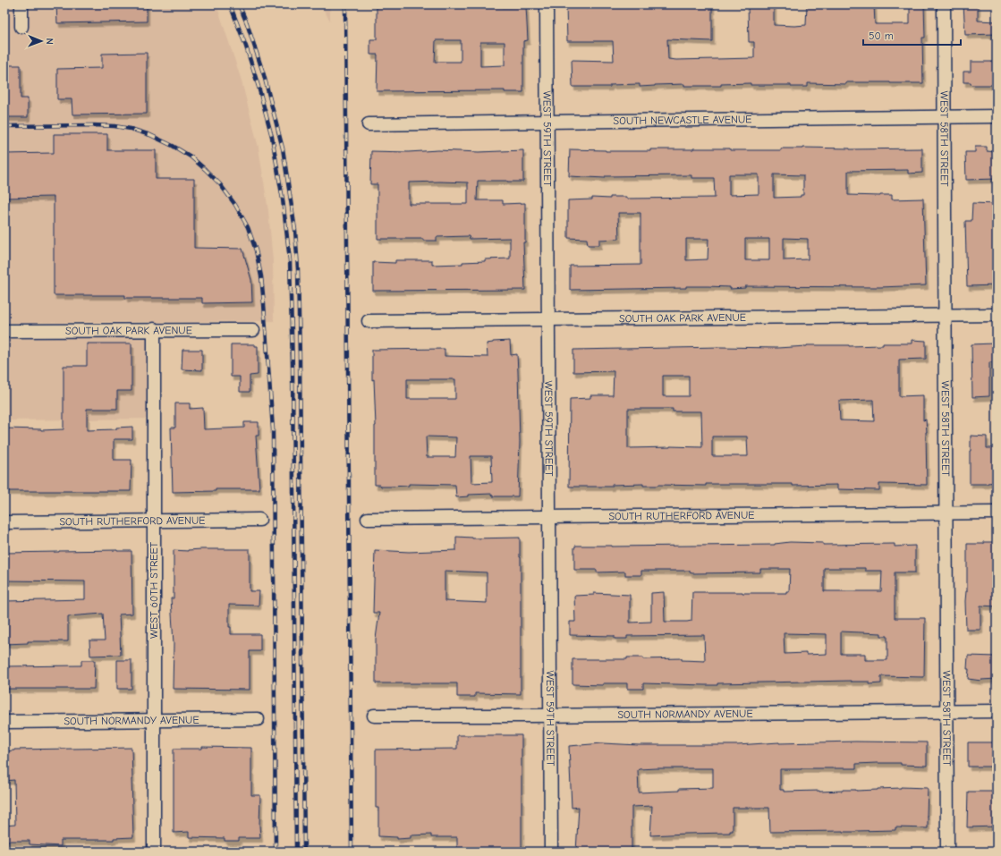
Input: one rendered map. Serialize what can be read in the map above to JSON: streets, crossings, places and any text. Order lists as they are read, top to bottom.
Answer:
{
  "streets": {
    "street": [
      "SOUTH NEWCASTLE AVENUE",
      "WEST 59TH STREET",
      "WEST 58TH STREET",
      "SOUTH OAK PARK AVENUE",
      "SOUTH RUTHERFORD AVENUE",
      "WEST 60TH STREET",
      "SOUTH NORMANDY AVENUE"
    ]
  },
  "crossings": [
    ["SOUTH NEWCASTLE AVENUE", "WEST 59TH STREET"],
    ["SOUTH NEWCASTLE AVENUE", "WEST 58TH STREET"],
    ["WEST 59TH STREET", "SOUTH OAK PARK AVENUE"],
    ["WEST 59TH STREET", "SOUTH RUTHERFORD AVENUE"],
    ["WEST 59TH STREET", "SOUTH NORMANDY AVENUE"],
    ["WEST 58TH STREET", "SOUTH OAK PARK AVENUE"],
    ["WEST 58TH STREET", "SOUTH RUTHERFORD AVENUE"],
    ["WEST 58TH STREET", "SOUTH NORMANDY AVENUE"],
    ["SOUTH OAK PARK AVENUE", "WEST 60TH STREET"],
    ["SOUTH RUTHERFORD AVENUE", "WEST 60TH STREET"],
    ["WEST 60TH STREET", "SOUTH NORMANDY AVENUE"]
  ],
  "scale_bar": "50 m",
  "north": "right"
}
